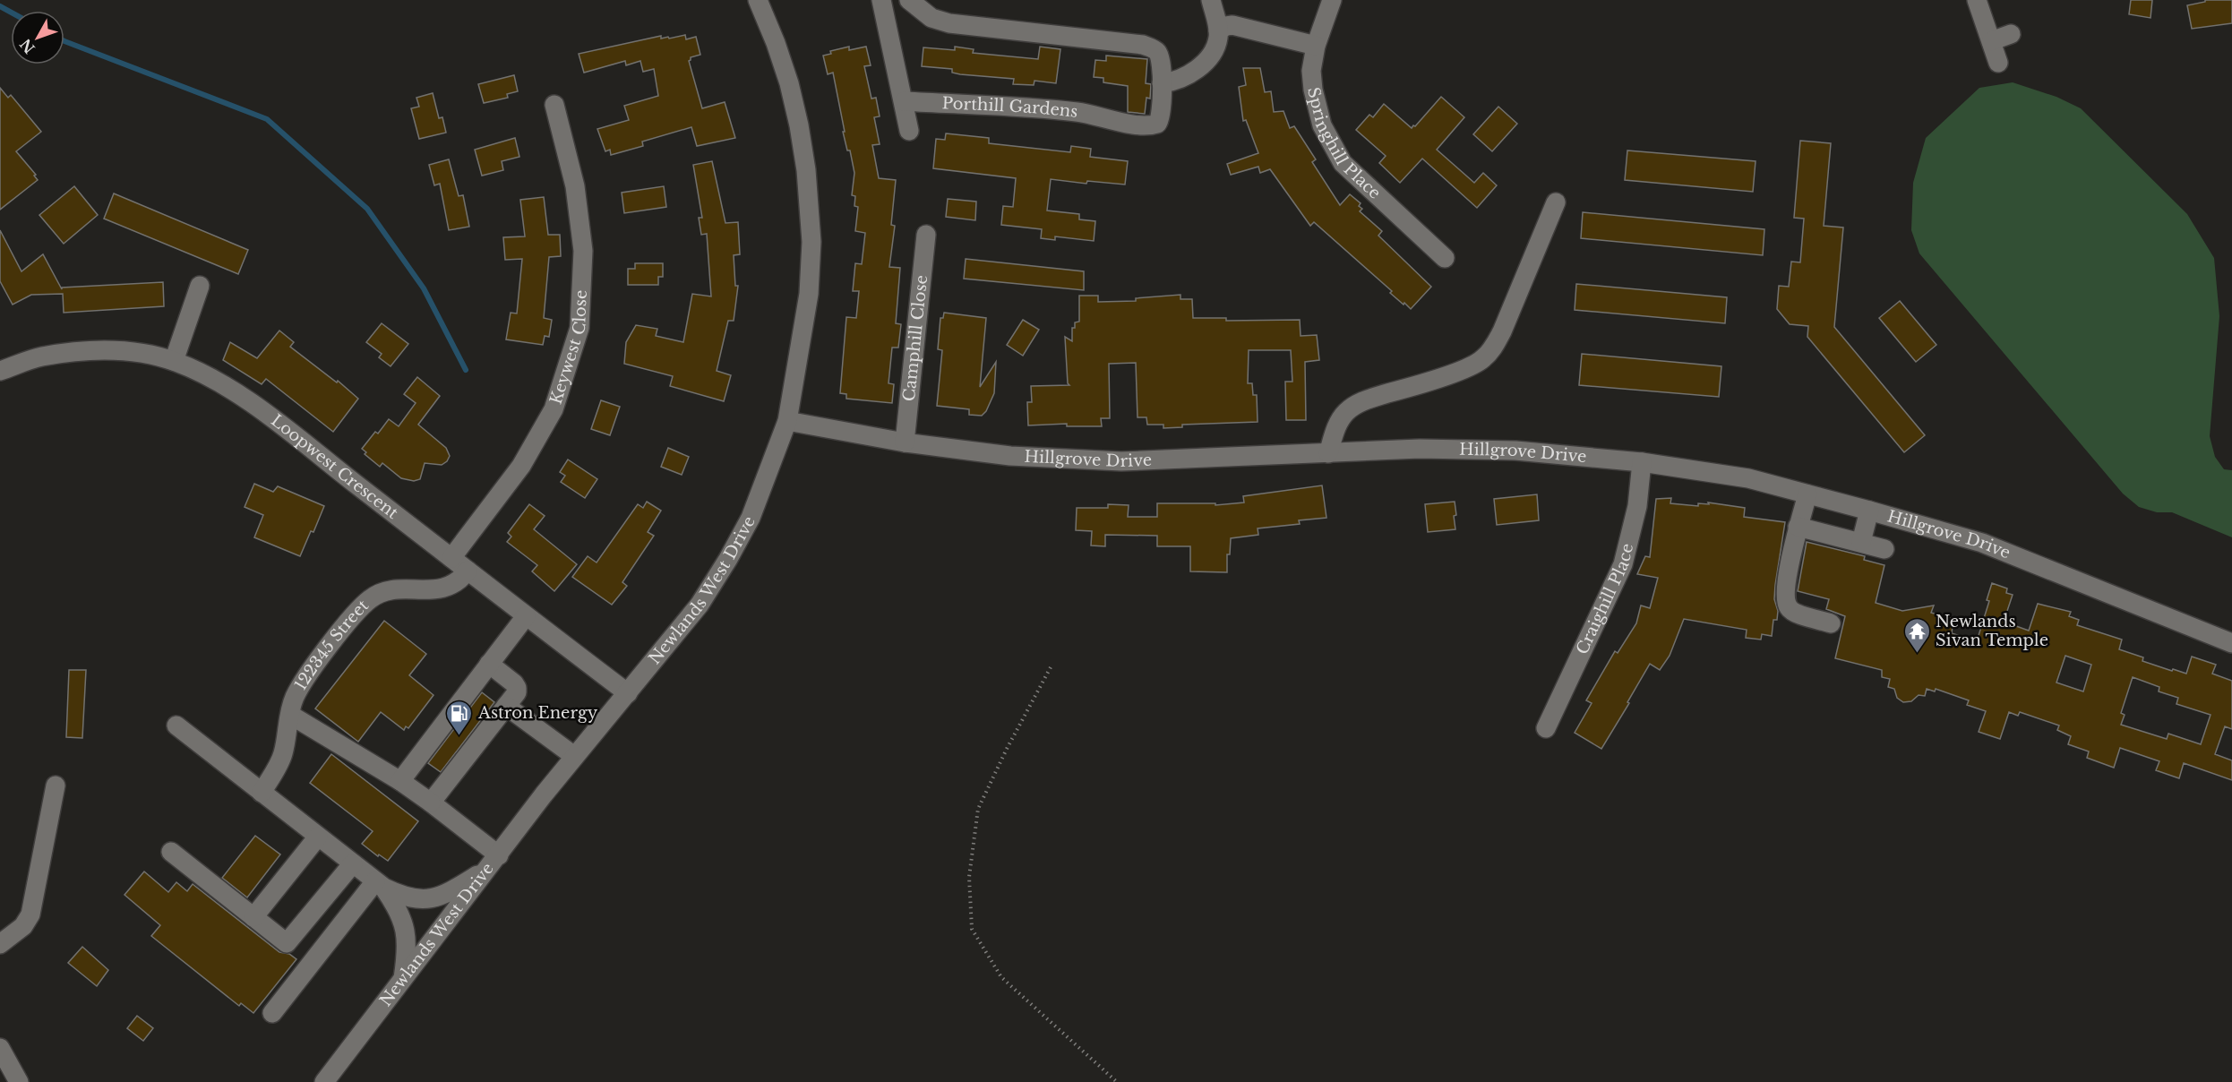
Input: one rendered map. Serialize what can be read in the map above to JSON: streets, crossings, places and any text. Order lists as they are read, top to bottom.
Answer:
{
  "streets": {
    "street": [
      "Porthill Gardens",
      "Springhill Place",
      "Camphill Close",
      "Keywest Close",
      "Hillgrove Drive",
      "Loopwest Crescent",
      "Newlands West Drive",
      "Craighill Place",
      "122345 Street"
    ]
  },
  "crossings": [
    ["Camphill Close", "Hillgrove Drive"],
    ["Keywest Close", "Loopwest Crescent"],
    ["Hillgrove Drive", "Newlands West Drive"],
    ["Hillgrove Drive", "Craighill Place"],
    ["Loopwest Crescent", "Newlands West Drive"],
    ["Loopwest Crescent", "122345 Street"]
  ],
  "places": {
    "temple": ["Newlands Sivan Temple"],
    "fuel station": ["Astron Energy"]
  },
  "north": "bottom left"
}
